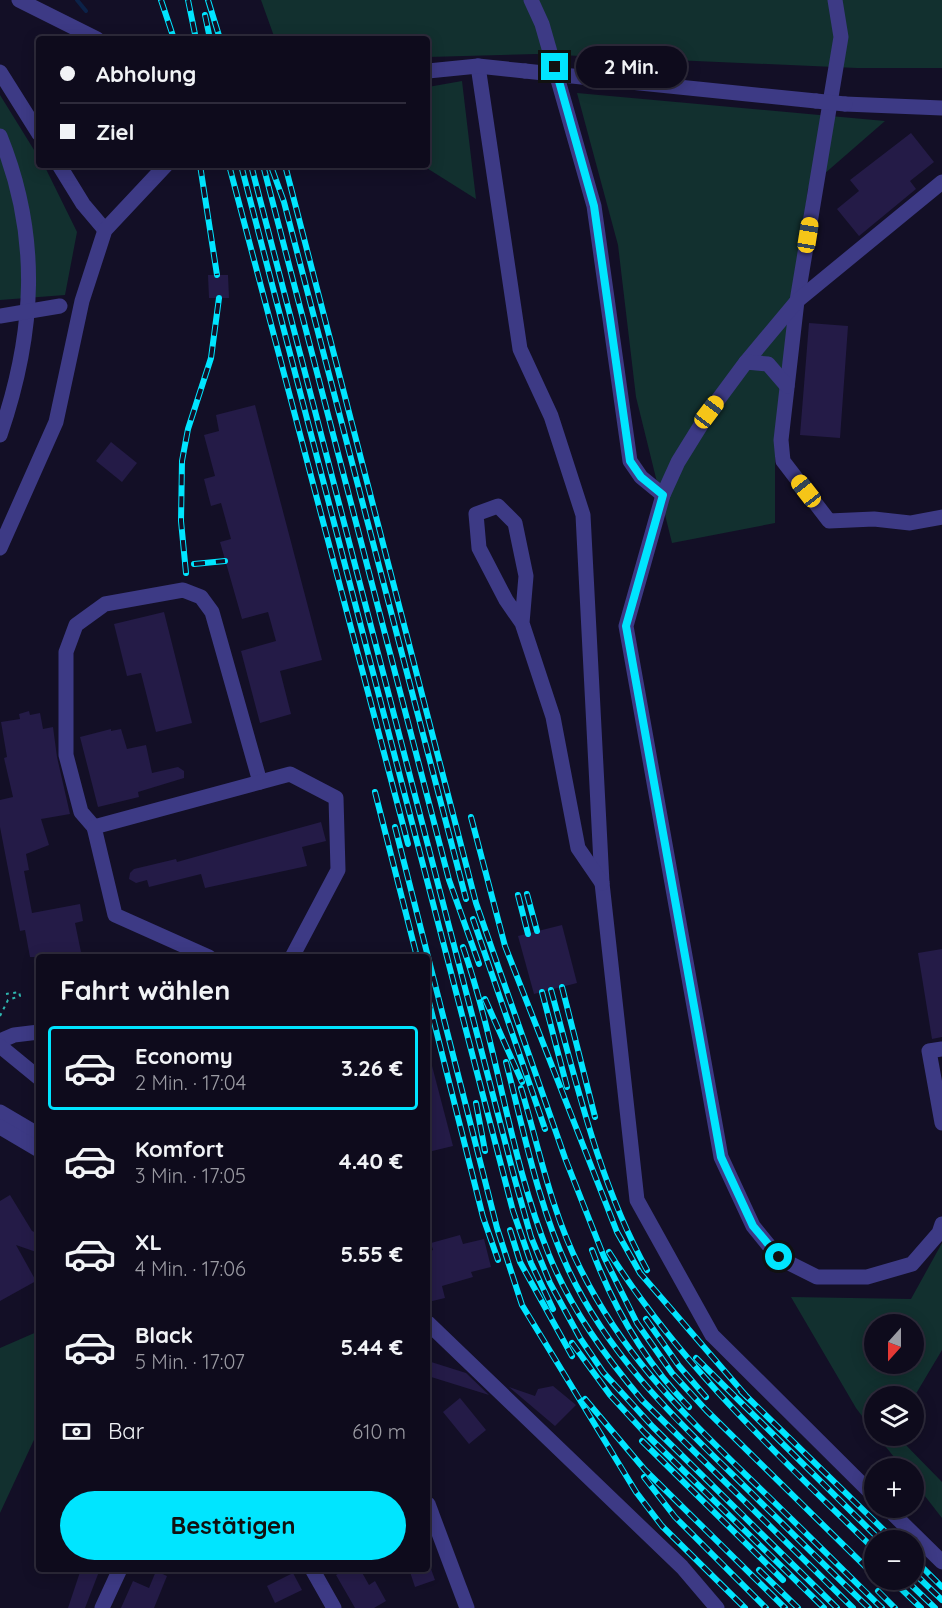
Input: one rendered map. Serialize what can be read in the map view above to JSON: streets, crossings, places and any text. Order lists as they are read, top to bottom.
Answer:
{
  "north": "bottom",
  "page": {
    "banner": ["Abholung", "Ziel"],
    "bubble": "2 Min.",
    "heading": "Fahrt wählen",
    "list": [
      {
        "name": "Economy",
        "note": "2 Min. · 17:04",
        "value": "3.26 €"
      },
      {
        "name": "Komfort",
        "note": "3 Min. · 17:05",
        "value": "4.40 €"
      },
      {
        "name": "XL",
        "note": "4 Min. · 17:06",
        "value": "5.55 €"
      },
      {
        "name": "Black",
        "note": "5 Min. · 17:07",
        "value": "5.44 €"
      }
    ],
    "map_buttons": ["+", "−"],
    "pay": ["Bar", "610 m"],
    "buttons": "Bestätigen"
  }
}
